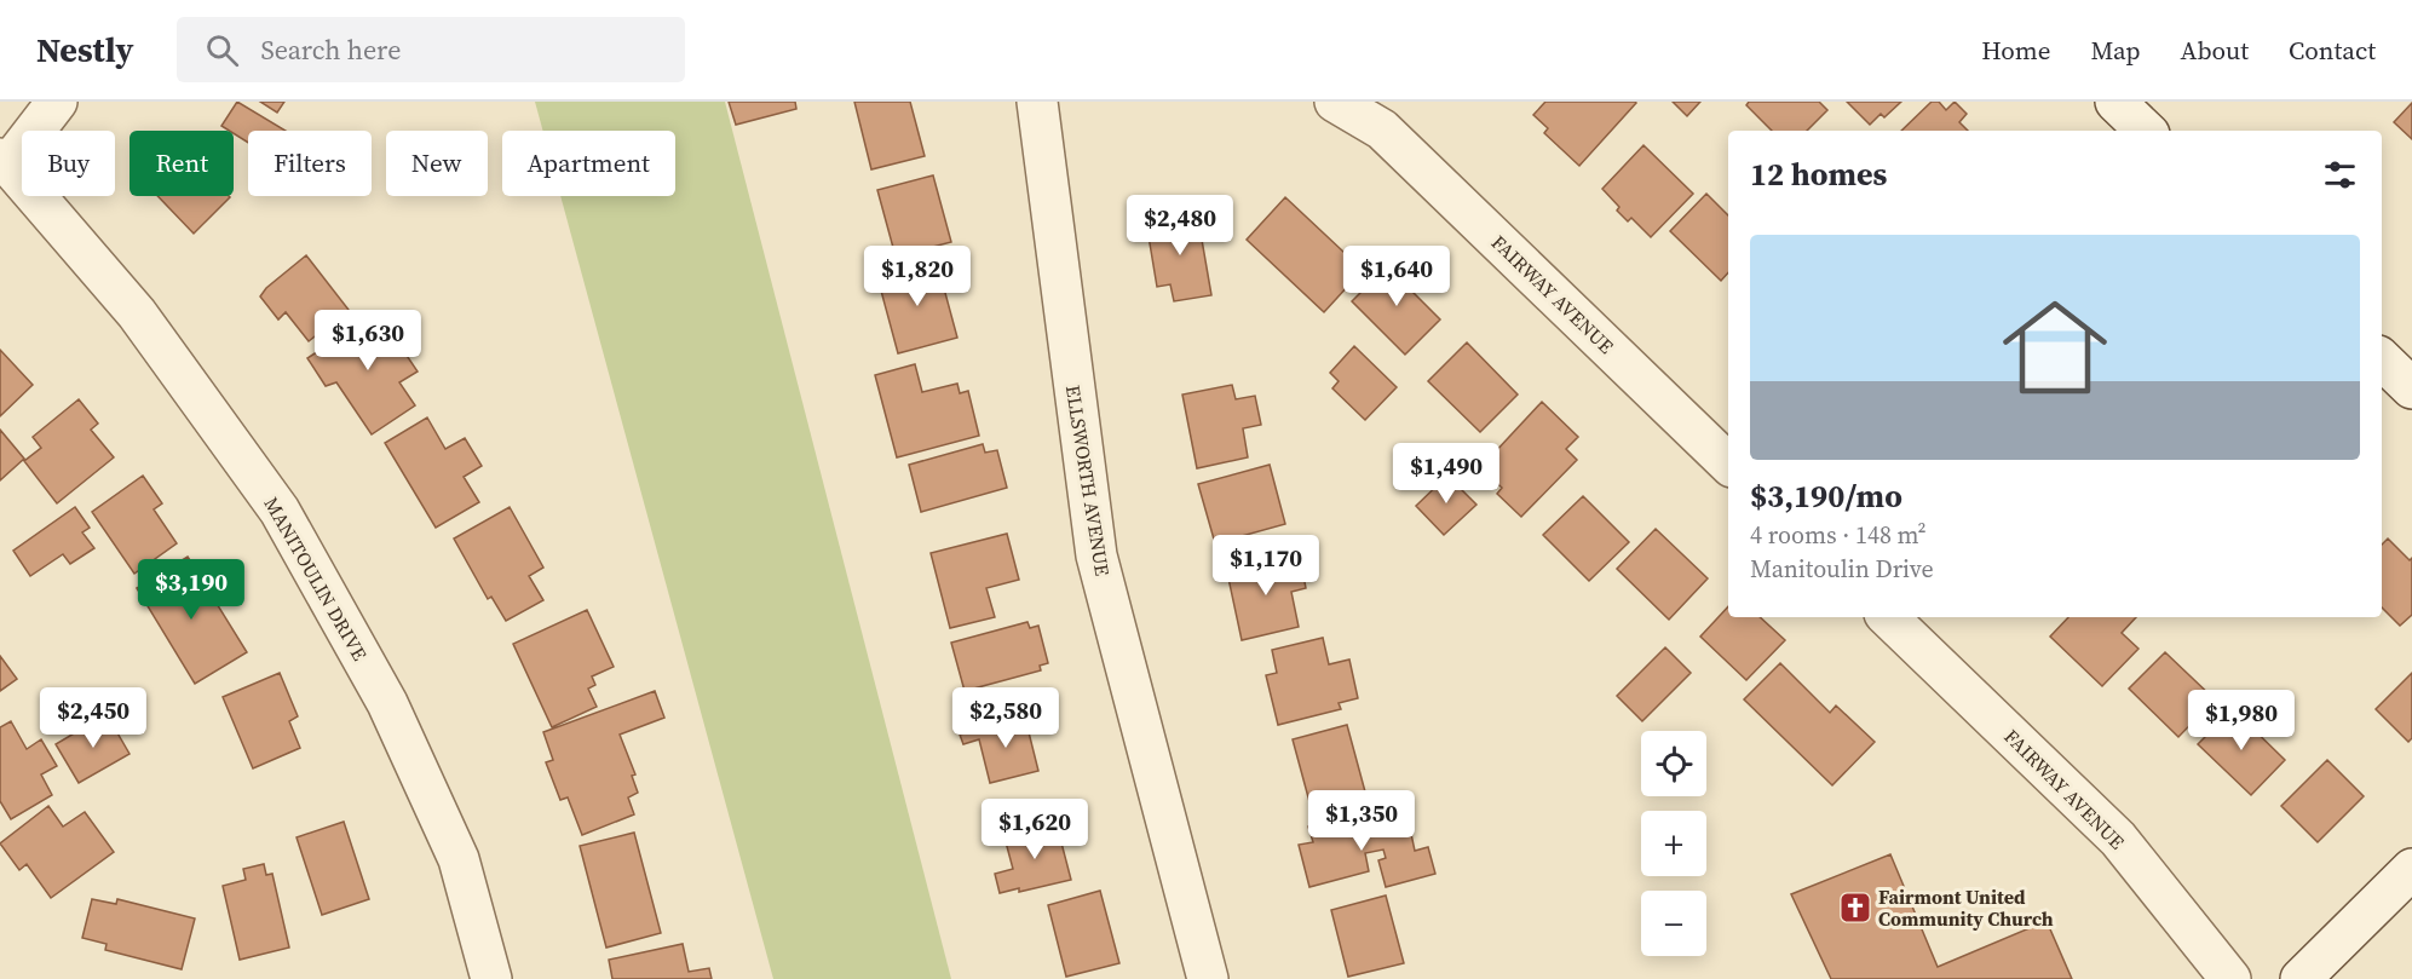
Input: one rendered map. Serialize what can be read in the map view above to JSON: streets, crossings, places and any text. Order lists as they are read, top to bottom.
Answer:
{
  "streets": {
    "street": ["FAIRWAY AVENUE", "ELLSWORTH AVENUE", "MANITOULIN DRIVE"]
  },
  "places": {
    "church": ["Fairmont United Community Church"]
  },
  "page": {
    "header": "Nestly",
    "search": "Search here",
    "nav": [
      "Home",
      "Map",
      "About",
      "Contact"
    ],
    "chip": [
      "Buy",
      "Rent",
      "Filters",
      "New",
      "Apartment"
    ],
    "heading": "12 homes",
    "price": [
      "$2,480",
      "$1,820",
      "$1,640",
      "$1,630",
      "$1,490",
      "$1,170",
      "$3,190",
      "$2,450",
      "$2,580",
      "$1,980",
      "$1,350",
      "$1,620"
    ],
    "list": [
      {
        "name": "$3,190/mo",
        "note": "4 rooms · 148 m² · Manitoulin Drive"
      }
    ],
    "map_buttons": ["+", "−"]
  }
}
